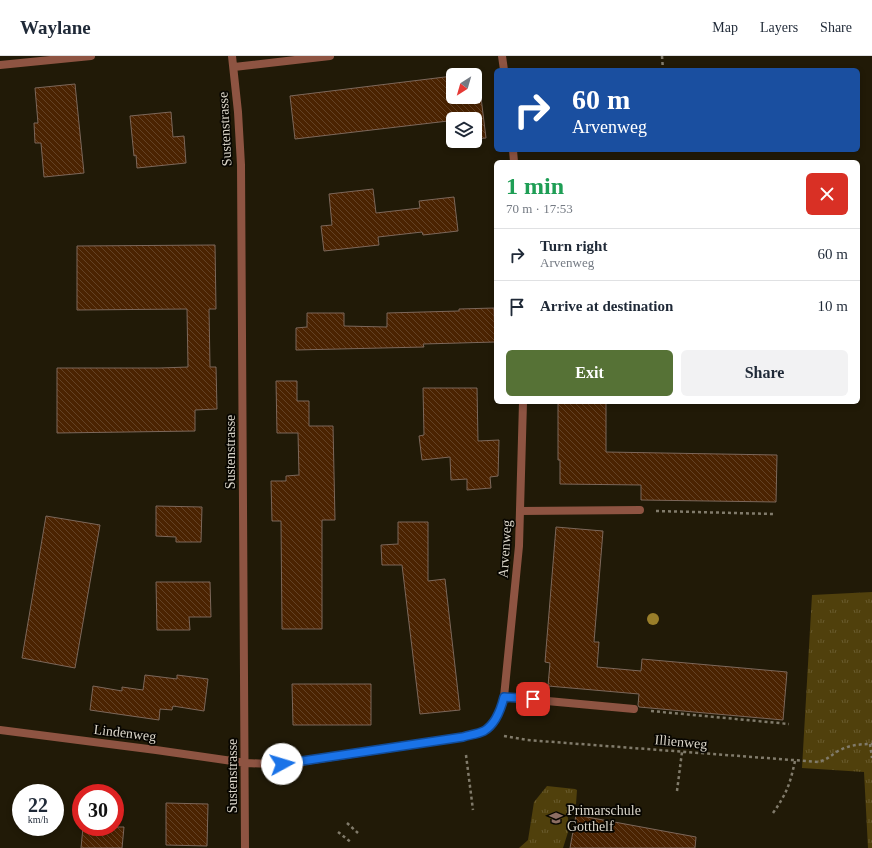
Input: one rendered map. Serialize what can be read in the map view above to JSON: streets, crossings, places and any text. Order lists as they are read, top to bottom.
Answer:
{
  "streets": {
    "street": ["Sustenstrasse", "Arvenweg", "Lindenweg"],
    "path": ["Illienweg"]
  },
  "crossings": [
    ["Sustenstrasse", "Lindenweg"],
    ["Arvenweg", "Illienweg"]
  ],
  "places": {
    "school or university": ["Primarschule Gotthelf"]
  },
  "north": "bottom left",
  "page": {
    "header": "Waylane",
    "nav": ["Map", "Layers", "Share"],
    "turn": ["60 m", "Arvenweg"],
    "heading": ["1 min", "70 m · 17:53"],
    "list": [
      {
        "name": "Turn right",
        "note": "Arvenweg",
        "value": "60 m"
      },
      {
        "name": "Arrive at destination",
        "value": "10 m"
      }
    ],
    "buttons": ["Exit", "Share"],
    "speed": "22 km/h",
    "limit": "30"
  }
}
